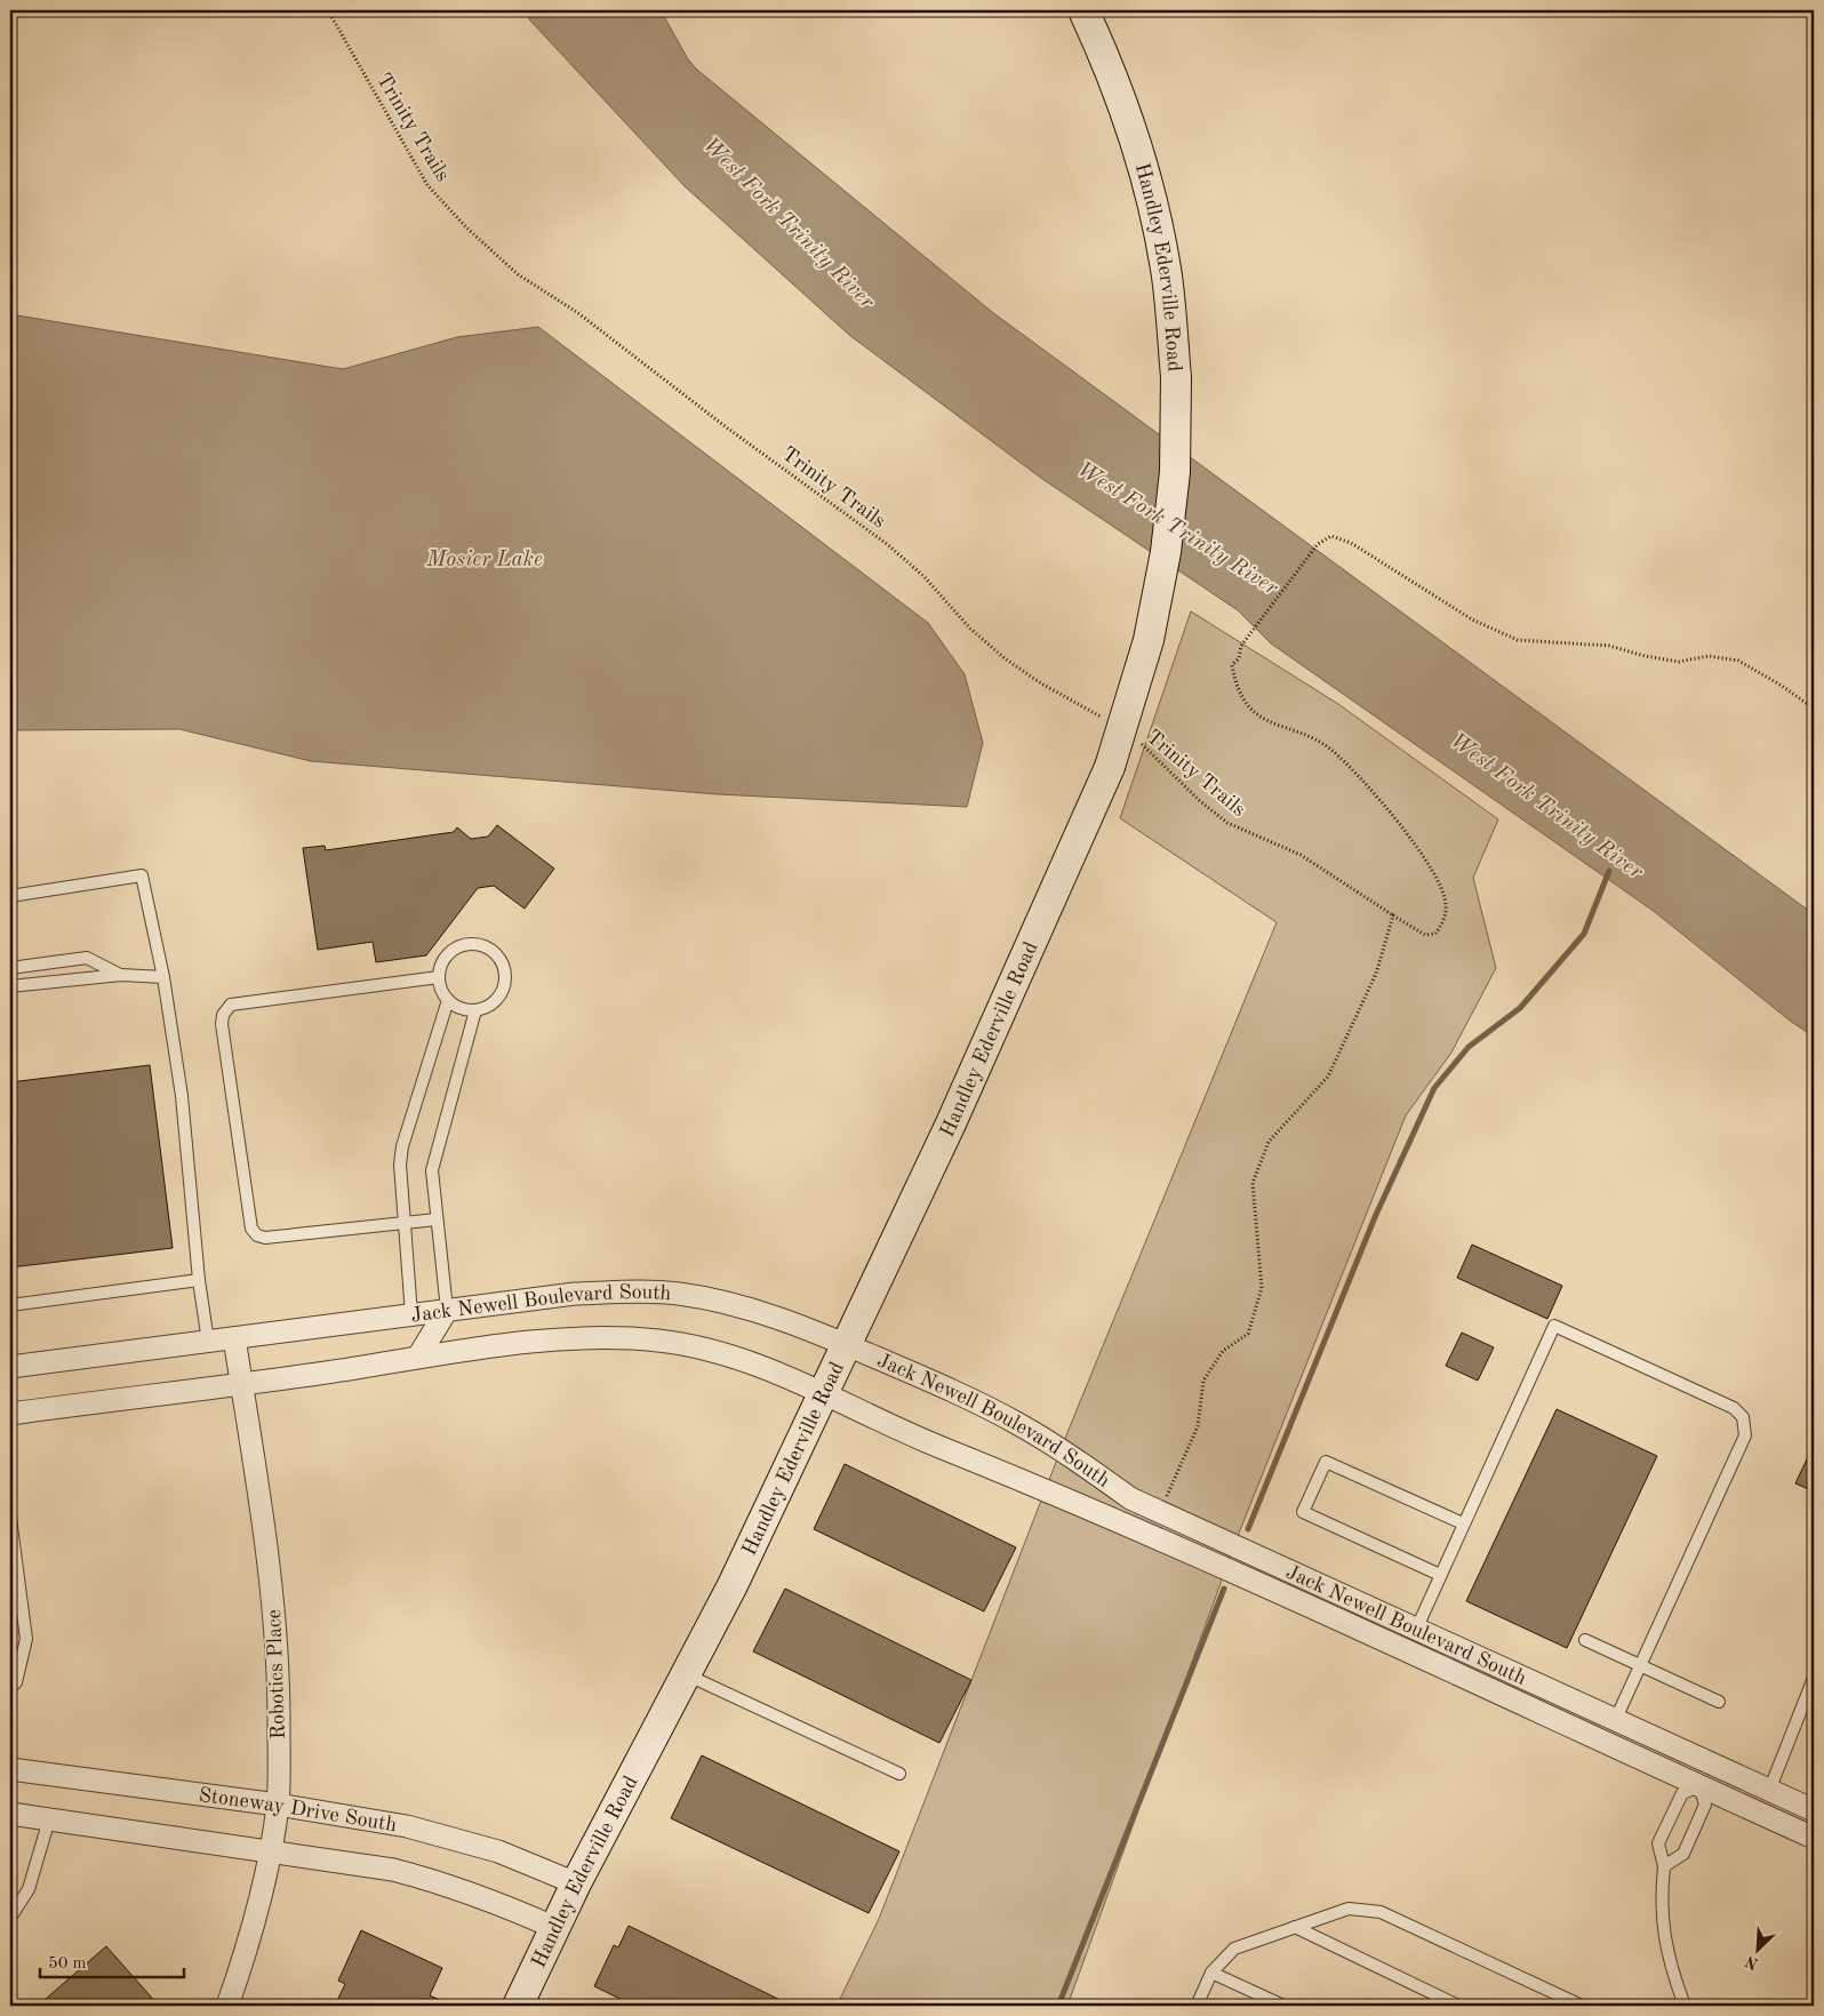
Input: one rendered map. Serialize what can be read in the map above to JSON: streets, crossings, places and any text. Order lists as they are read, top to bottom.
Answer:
{
  "streets": {
    "main road": ["Handley Ederville Road"],
    "street": ["Jack Newell Boulevard South", "Robotics Place", "Stoneway Drive South"],
    "path": ["Trinity Trails"]
  },
  "crossings": [
    ["Handley Ederville Road", "Jack Newell Boulevard South"],
    ["Handley Ederville Road", "Stoneway Drive South"],
    ["Jack Newell Boulevard South", "Robotics Place"],
    ["Robotics Place", "Stoneway Drive South"]
  ],
  "water": ["West Fork Trinity River", "Mosier Lake"],
  "scale_bar": "50 m",
  "north": "bottom left"
}
